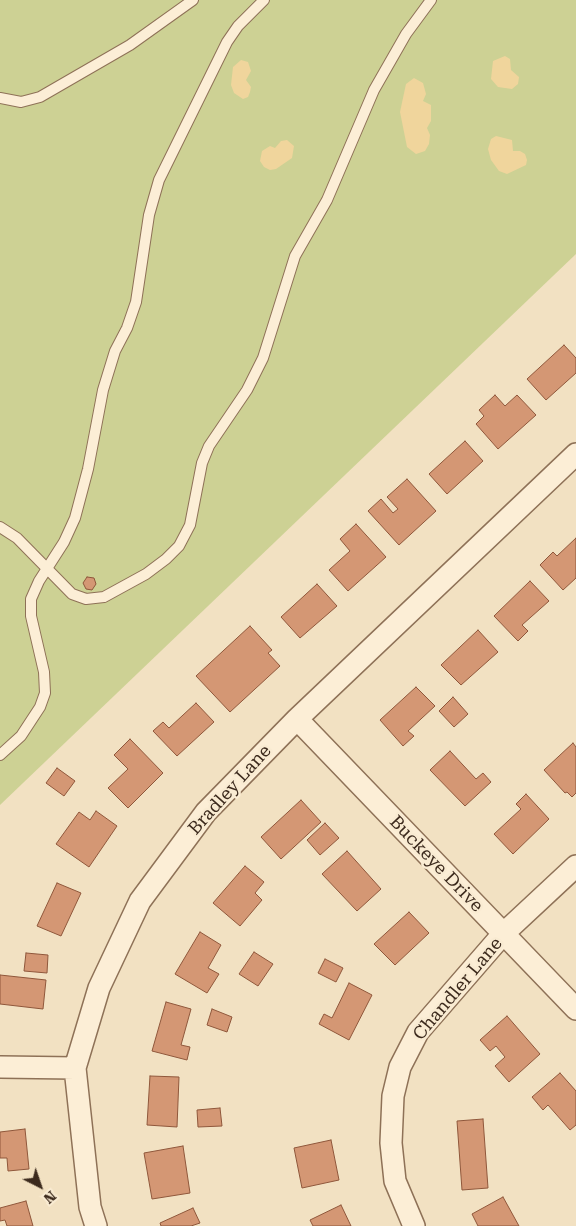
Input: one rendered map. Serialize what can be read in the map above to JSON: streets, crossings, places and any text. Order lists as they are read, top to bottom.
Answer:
{
  "streets": {
    "street": ["Bradley Lane", "Buckeye Drive", "Chandler Lane"]
  },
  "crossings": [
    ["Bradley Lane", "Buckeye Drive"],
    ["Buckeye Drive", "Chandler Lane"]
  ],
  "north": "bottom right"
}
